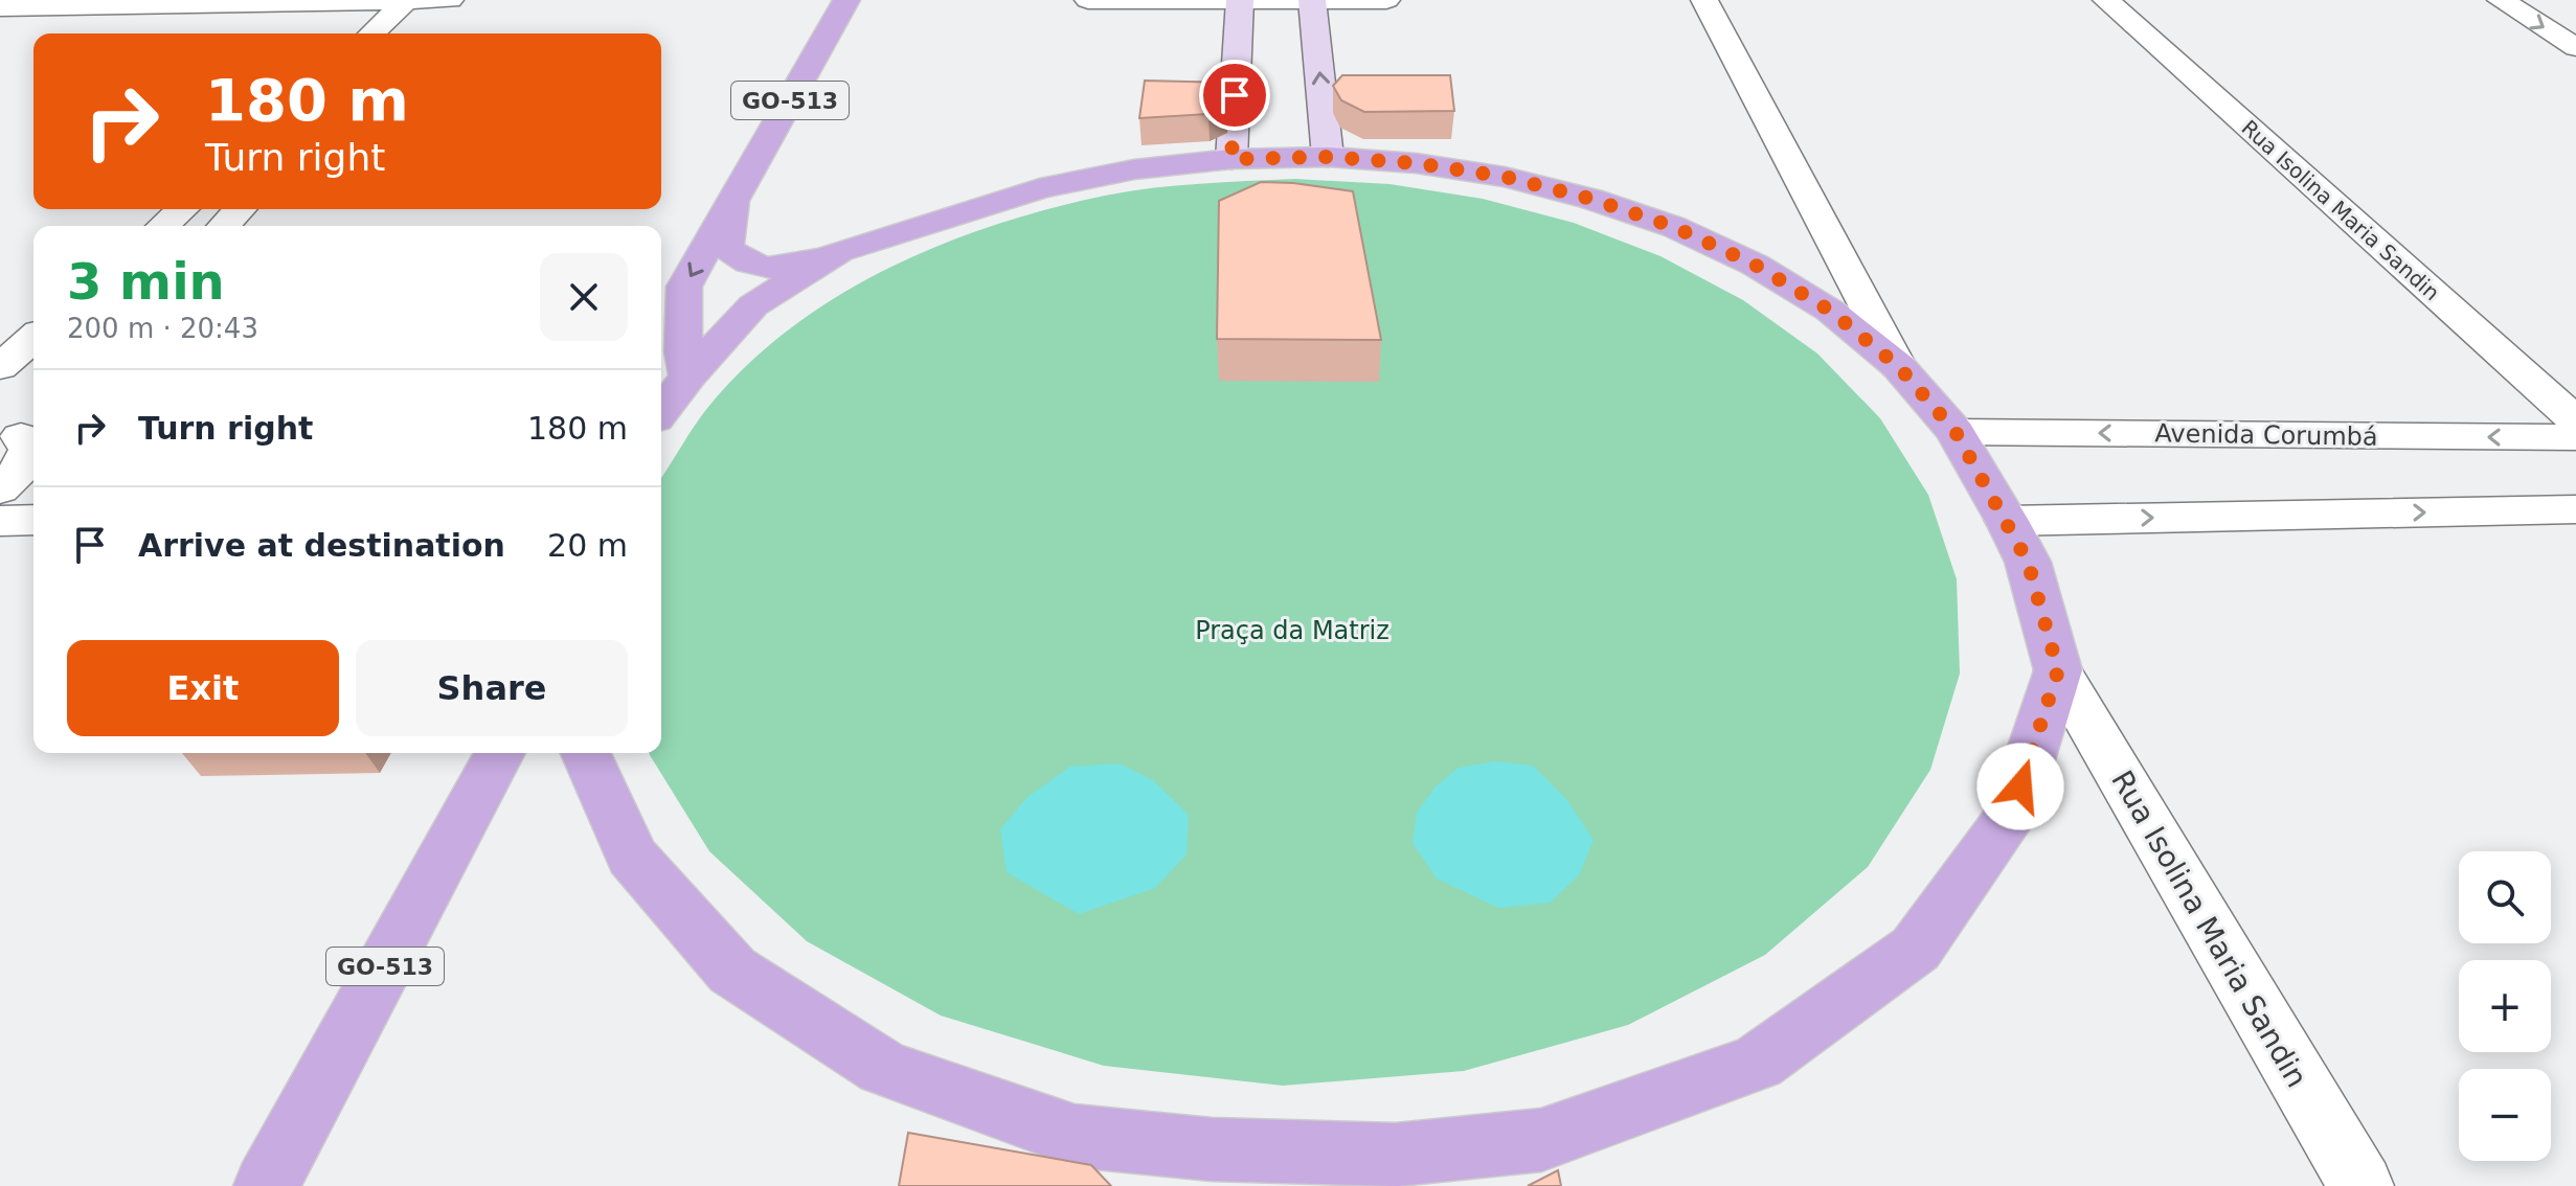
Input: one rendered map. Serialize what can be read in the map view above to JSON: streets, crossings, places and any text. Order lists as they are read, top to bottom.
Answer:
{
  "streets": {
    "main road": ["GO-513"],
    "street": ["Rua Isolina Maria Sandin", "Avenida Corumbá"]
  },
  "parks": ["Praça da Matriz"],
  "page": {
    "turn": ["180 m", "Turn right"],
    "heading": ["3 min", "200 m · 20:43"],
    "list": [
      {
        "name": "Turn right",
        "value": "180 m"
      },
      {
        "name": "Arrive at destination",
        "value": "20 m"
      }
    ],
    "buttons": ["Exit", "Share"],
    "map_buttons": ["+", "−"]
  }
}
